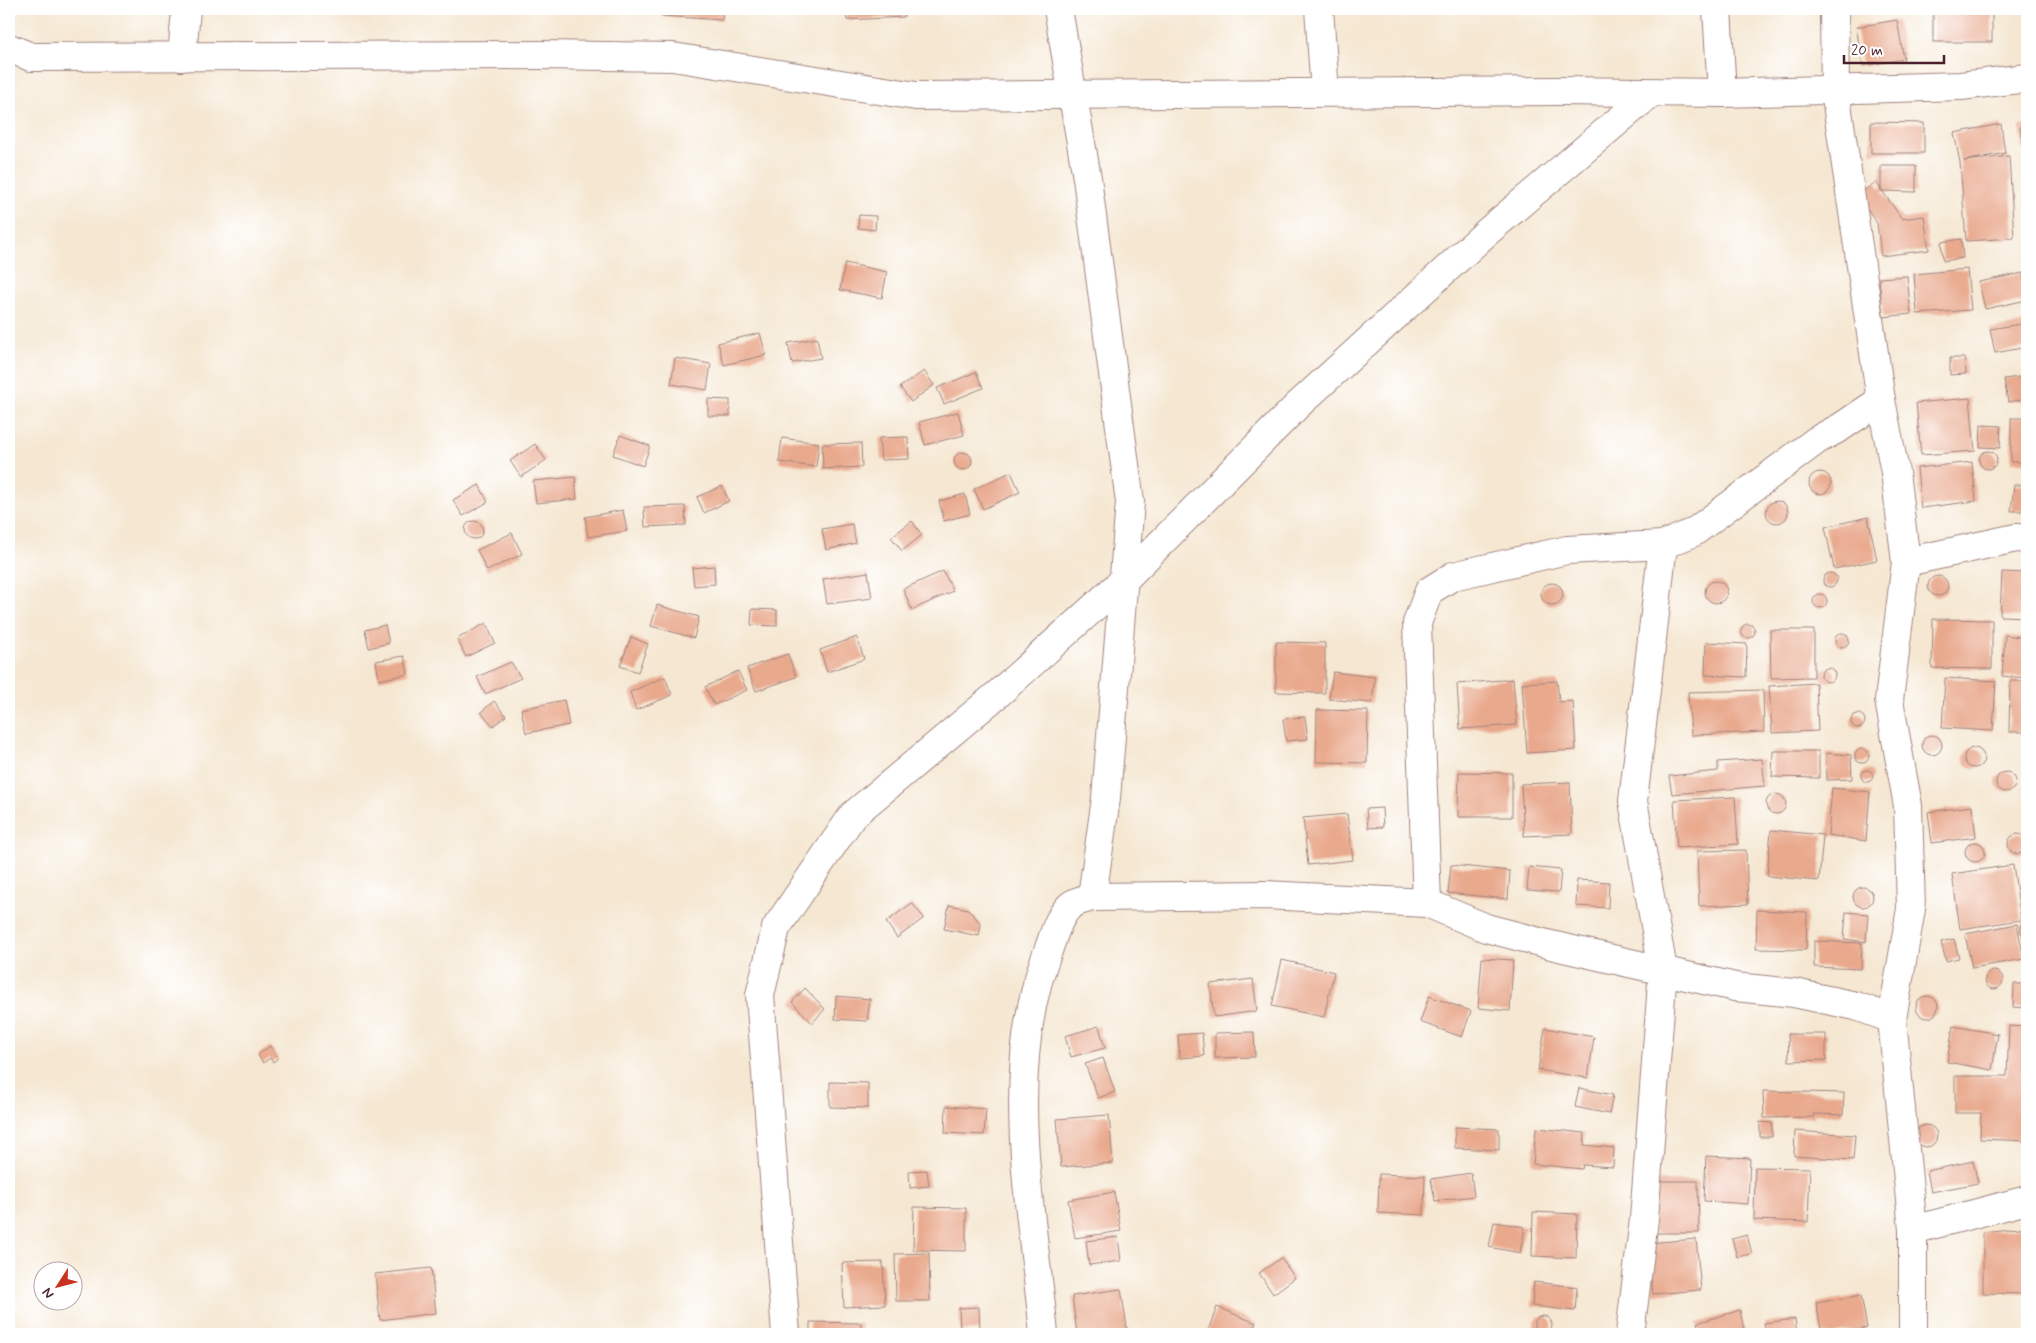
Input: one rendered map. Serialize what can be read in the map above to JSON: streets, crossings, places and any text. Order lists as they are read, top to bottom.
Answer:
{
  "scale_bar": "20 m",
  "north": "bottom left"
}
